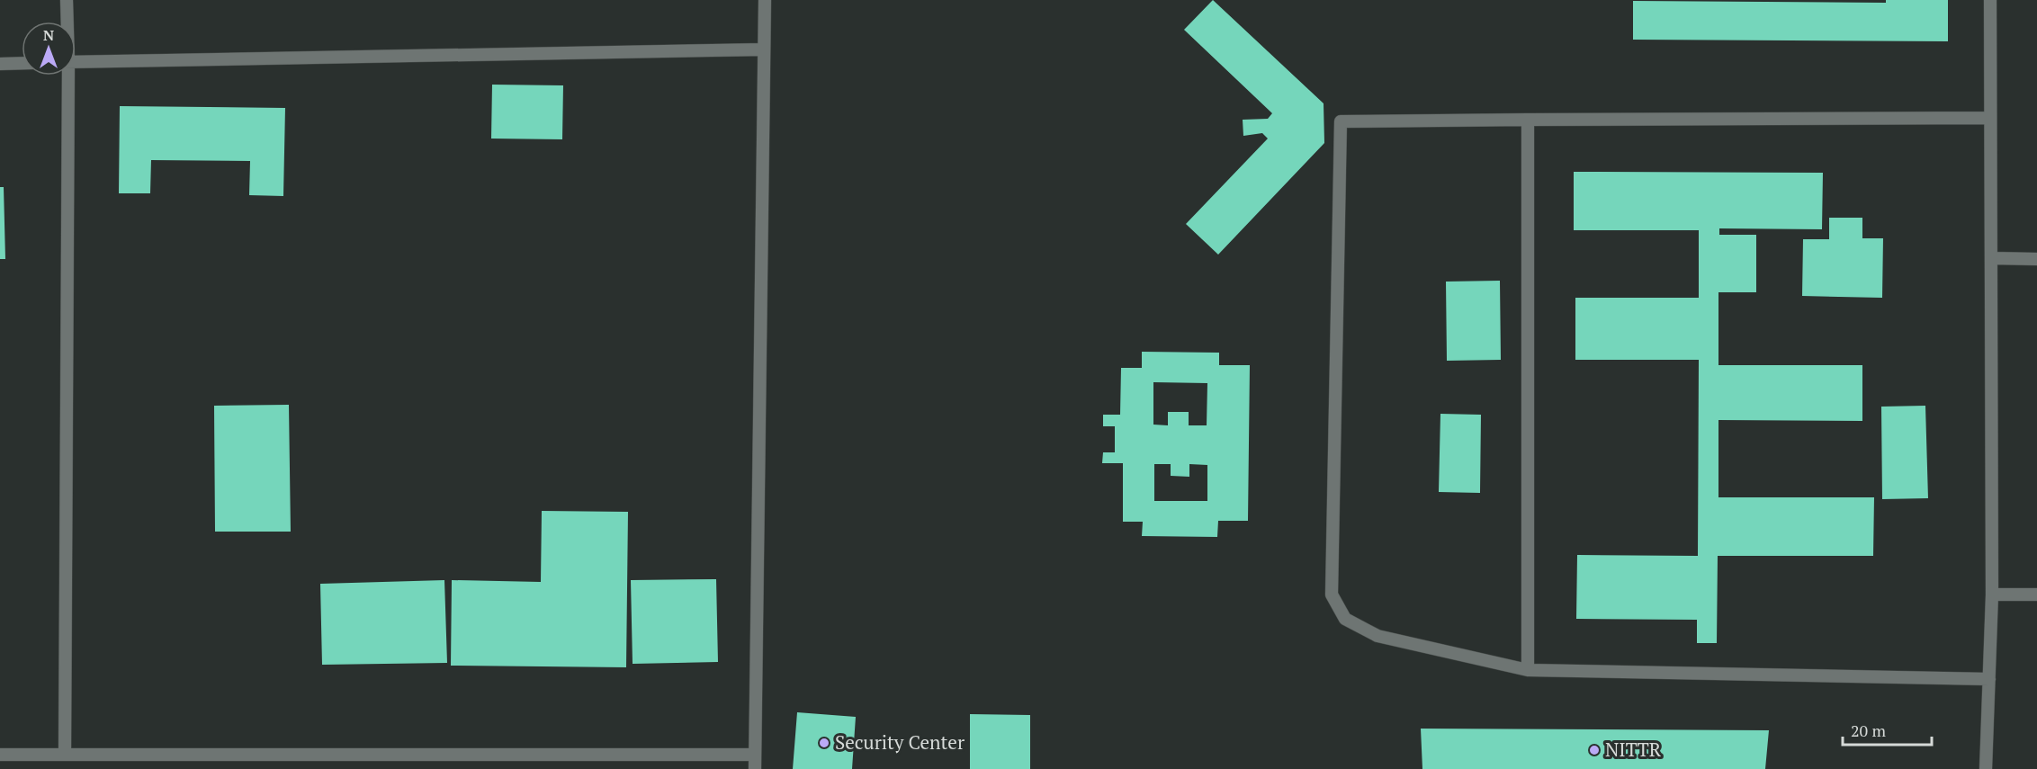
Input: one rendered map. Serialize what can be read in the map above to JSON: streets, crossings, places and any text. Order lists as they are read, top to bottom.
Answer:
{
  "places": ["Security Center", "NITTR"],
  "scale_bar": "20 m",
  "north": "top"
}
